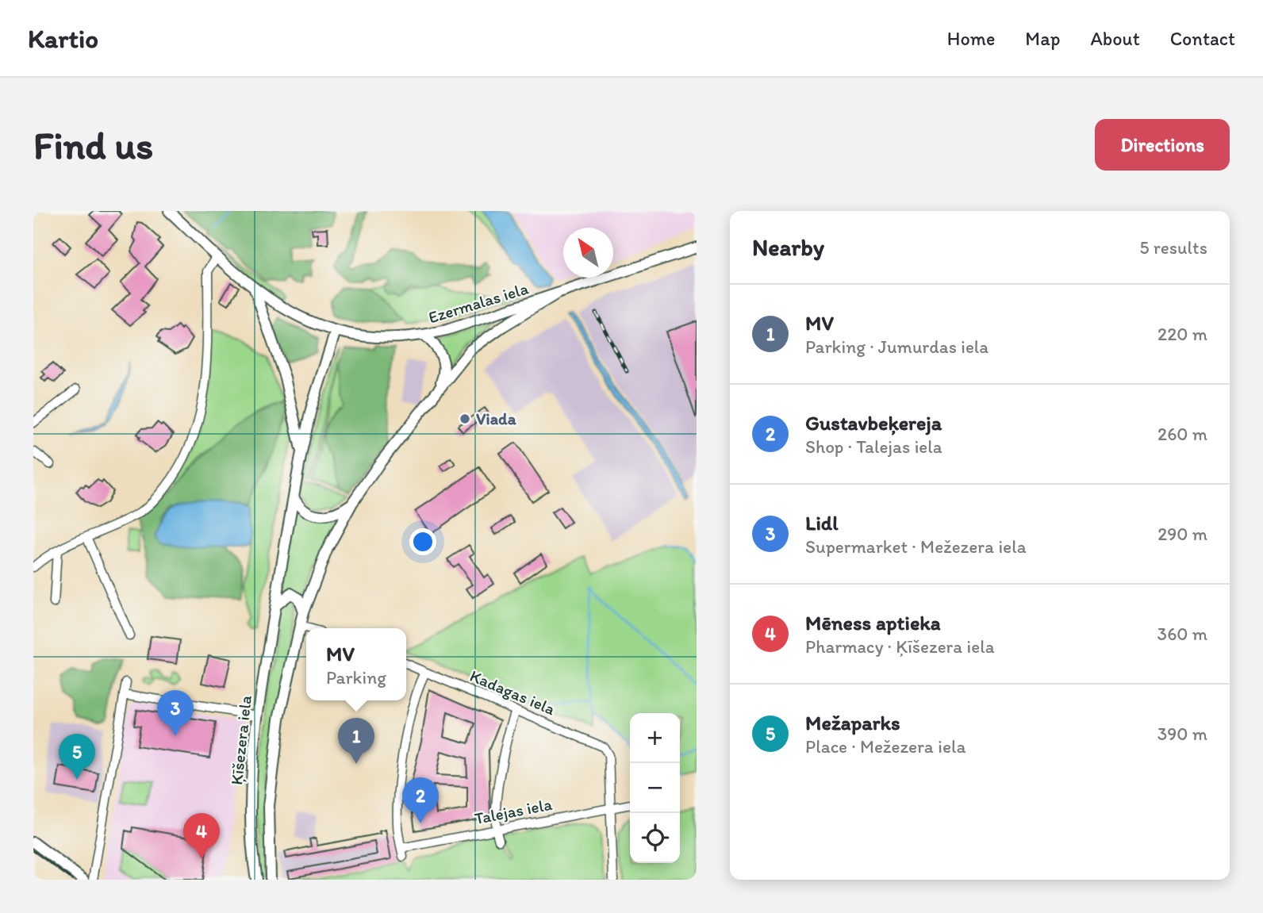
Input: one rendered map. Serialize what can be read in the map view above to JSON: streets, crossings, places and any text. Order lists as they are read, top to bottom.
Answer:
{
  "streets": {
    "street": [
      "Ezermalas iela",
      "Kadagas iela",
      "Ķīšezera iela",
      "Talejas iela"
    ]
  },
  "crossings": [
    ["Ezermalas iela", "Ķīšezera iela"],
    ["Kadagas iela", "Talejas iela"]
  ],
  "places": ["Viada"],
  "north": "top left",
  "page": {
    "header": "Kartio",
    "nav": [
      "Home",
      "Map",
      "About",
      "Contact"
    ],
    "buttons": "Directions",
    "title": "Find us",
    "heading": ["Nearby", "5 results"],
    "list": [
      {
        "mark": "1",
        "name": "MV",
        "note": "Parking · Jumurdas iela",
        "value": "220 m"
      },
      {
        "mark": "2",
        "name": "Gustavbeķereja",
        "note": "Shop · Talejas iela",
        "value": "260 m"
      },
      {
        "mark": "3",
        "name": "Lidl",
        "note": "Supermarket · Mežezera iela",
        "value": "290 m"
      },
      {
        "mark": "4",
        "name": "Mēness aptieka",
        "note": "Pharmacy · Ķīšezera iela",
        "value": "360 m"
      },
      {
        "mark": "5",
        "name": "Mežaparks",
        "note": "Place · Mežezera iela",
        "value": "390 m"
      }
    ],
    "popup": ["MV", "Parking"],
    "pins": [
      "3",
      "1",
      "5",
      "2",
      "4"
    ],
    "map_buttons": ["+", "−"]
  }
}
